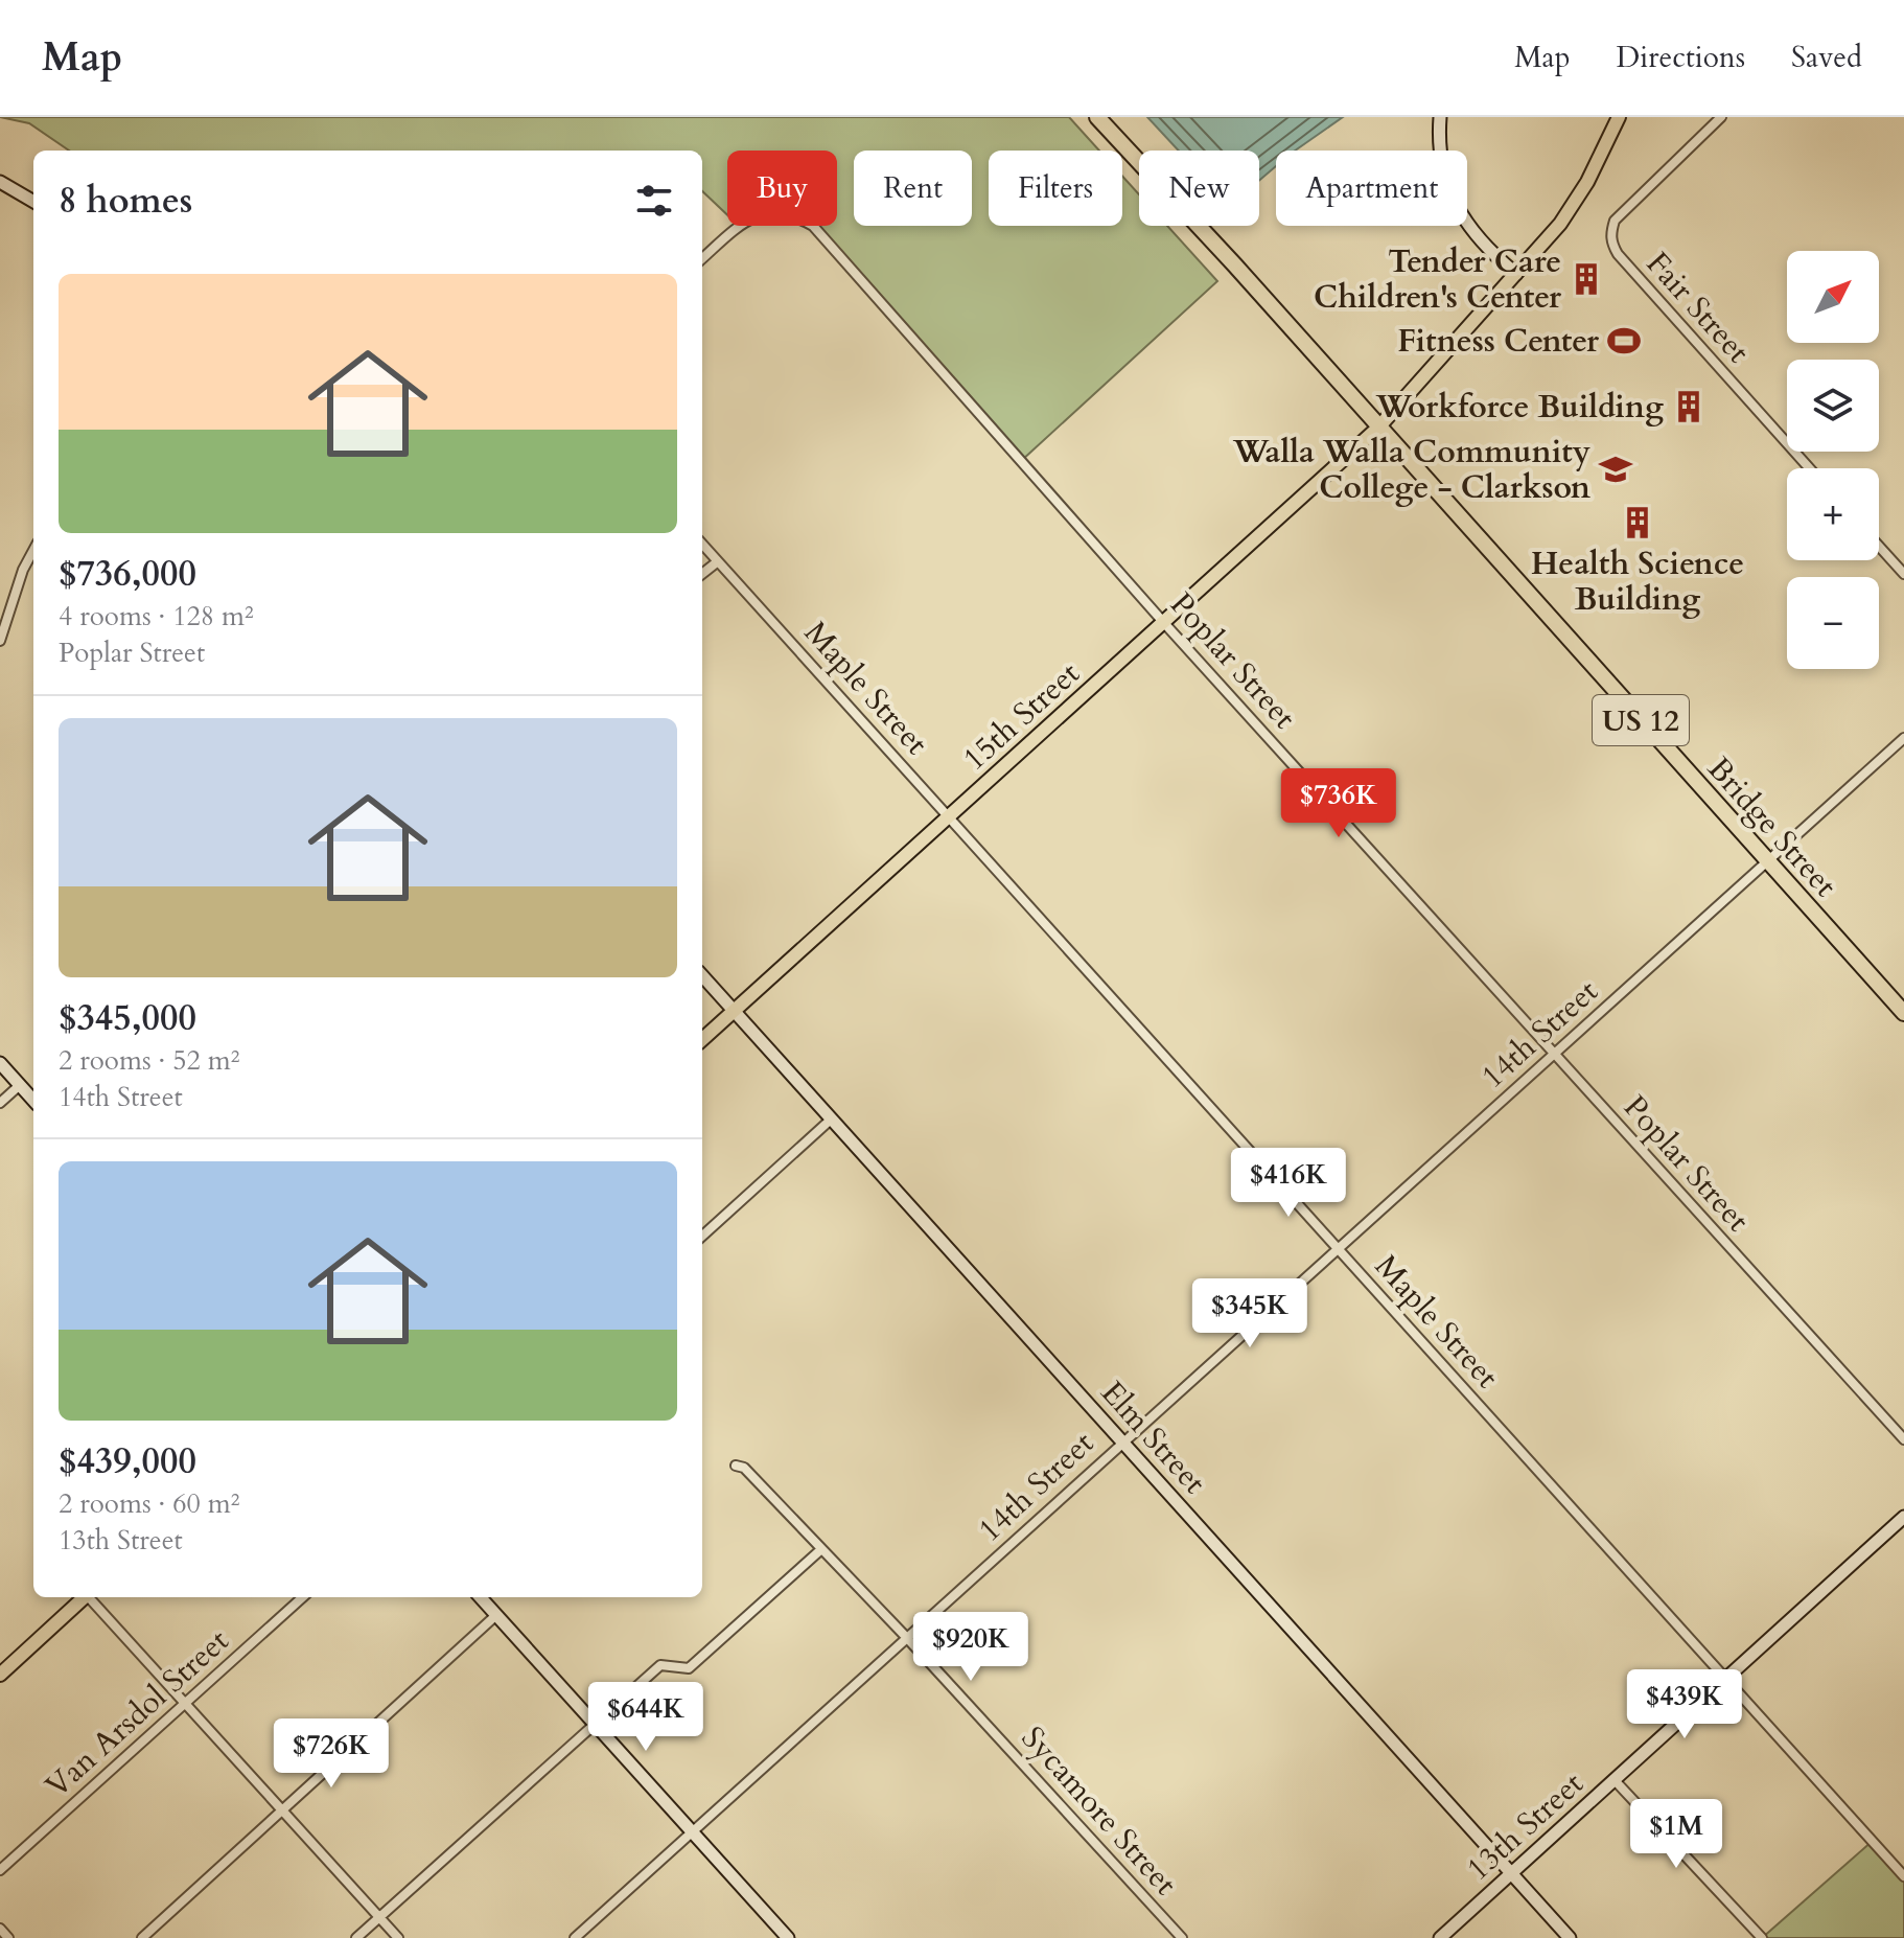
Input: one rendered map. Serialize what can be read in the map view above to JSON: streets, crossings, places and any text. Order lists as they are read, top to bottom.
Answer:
{
  "streets": {
    "highway": ["US 12", "Bridge Street"],
    "main road": ["15th Street", "Elm Street", "13th Street"],
    "street": [
      "Fair Street",
      "Poplar Street",
      "Maple Street",
      "14th Street",
      "Van Arsdol Street",
      "Sycamore Street"
    ]
  },
  "crossings": [
    ["Poplar Street", "15th Street"],
    ["Poplar Street", "14th Street"],
    ["Maple Street", "15th Street"],
    ["Maple Street", "14th Street"],
    ["Maple Street", "13th Street"],
    ["15th Street", "Bridge Street"],
    ["15th Street", "Elm Street"],
    ["Bridge Street", "14th Street"],
    ["14th Street", "Elm Street"],
    ["14th Street", "Sycamore Street"],
    ["Elm Street", "13th Street"]
  ],
  "places": {
    "building": ["Tender Care Children's Center", "Workforce Building", "Health Science Building"],
    "sports": ["Fitness Center"],
    "school or university": ["Walla Walla Community College - Clarkson"]
  },
  "north": "top right",
  "page": {
    "header": "Map",
    "nav": ["Map", "Directions", "Saved"],
    "chip": [
      "Buy",
      "Rent",
      "Filters",
      "New",
      "Apartment"
    ],
    "heading": "8 homes",
    "map_buttons": ["+", "−"],
    "list": [
      {
        "name": "$736,000",
        "note": "4 rooms · 128 m² · Poplar Street"
      },
      {
        "name": "$345,000",
        "note": "2 rooms · 52 m² · 14th Street"
      },
      {
        "name": "$439,000",
        "note": "2 rooms · 60 m² · 13th Street"
      }
    ],
    "price": [
      "$736K",
      "$416K",
      "$345K",
      "$920K",
      "$439K",
      "$644K",
      "$726K",
      "$1M"
    ]
  }
}
